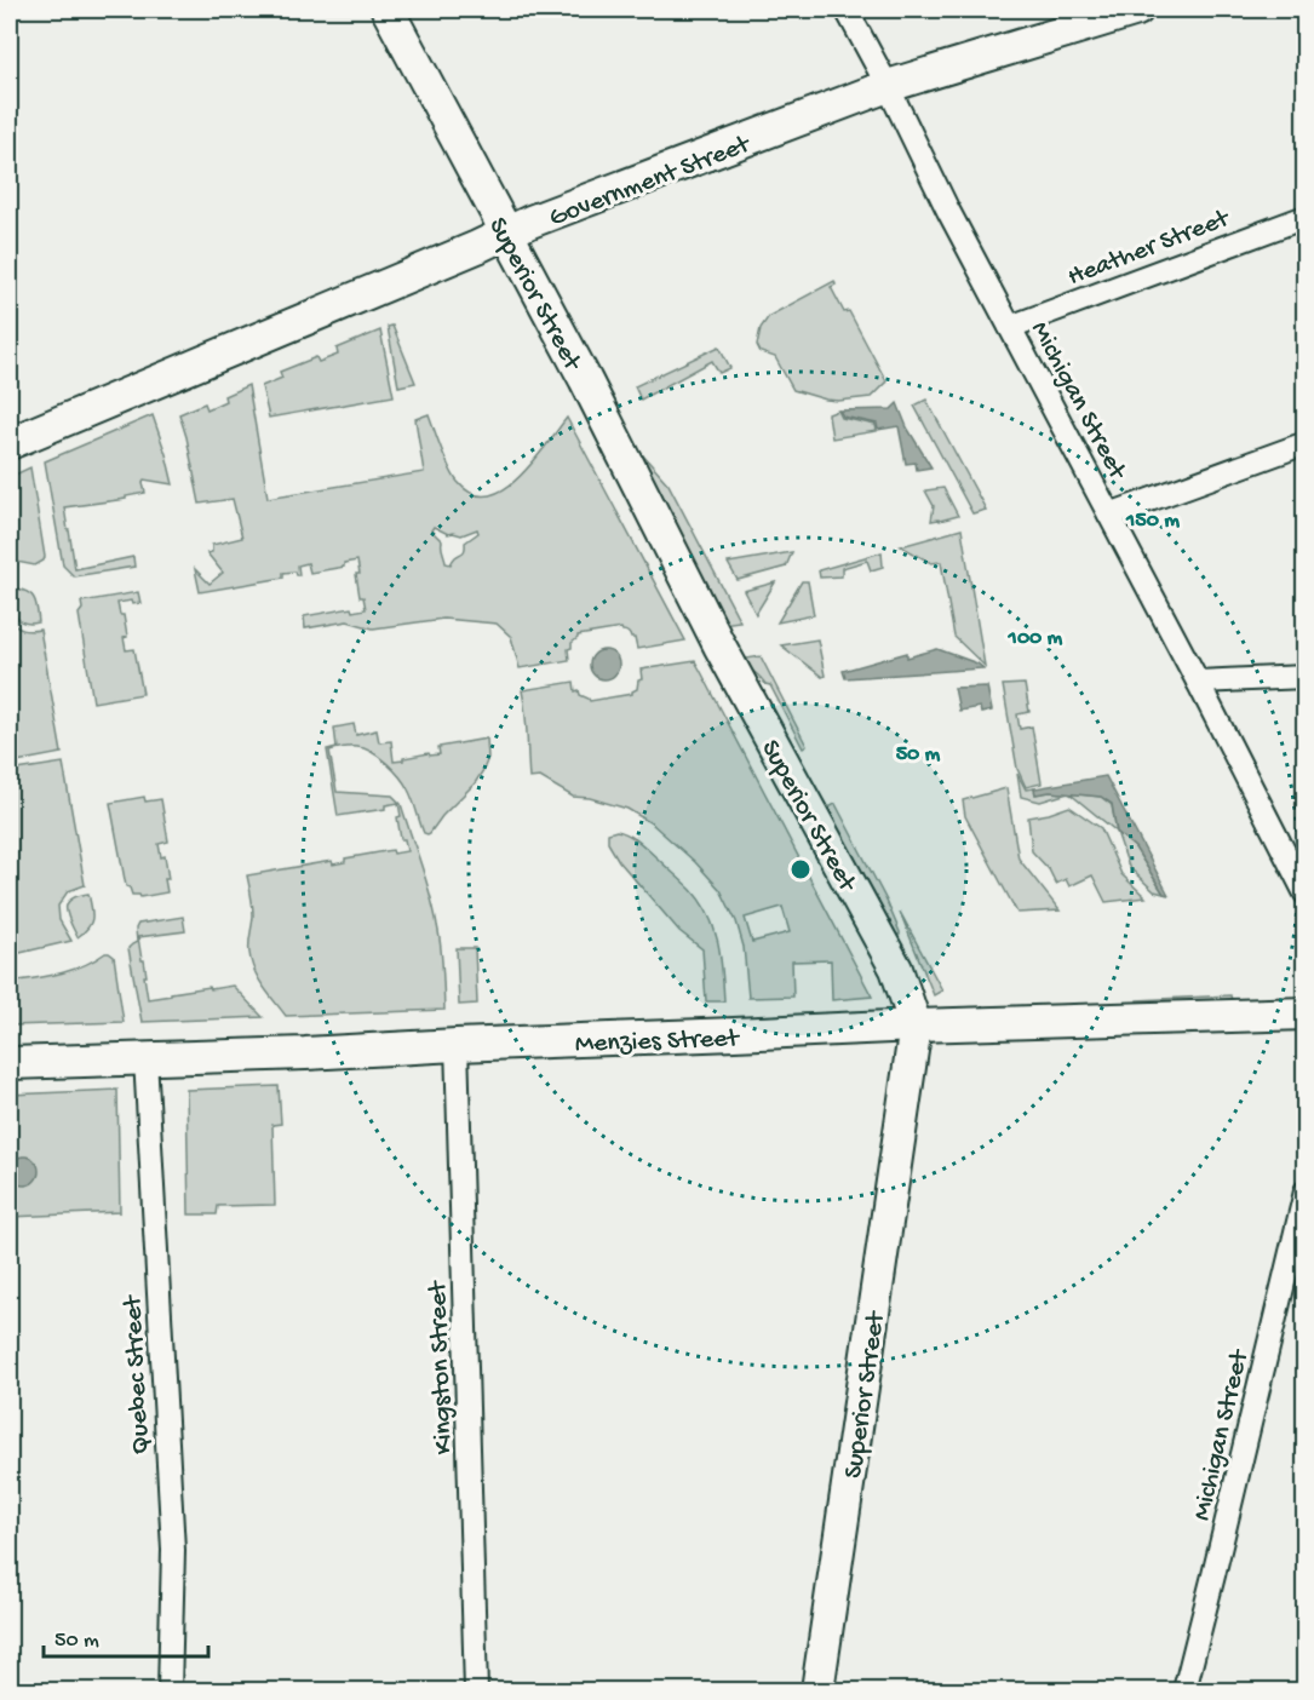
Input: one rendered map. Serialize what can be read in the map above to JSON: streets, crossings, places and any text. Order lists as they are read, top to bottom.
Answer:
{
  "streets": {
    "street": [
      "Government Street",
      "Heather Street",
      "Superior Street",
      "Michigan Street",
      "Menzies Street",
      "Kingston Street",
      "Quebec Street"
    ]
  },
  "crossings": [
    ["Government Street", "Superior Street"],
    ["Government Street", "Michigan Street"],
    ["Heather Street", "Michigan Street"],
    ["Superior Street", "Menzies Street"],
    ["Menzies Street", "Kingston Street"],
    ["Menzies Street", "Quebec Street"]
  ],
  "scale_bar": "50 m",
  "rings": ["150 m", "100 m", "50 m"]
}
